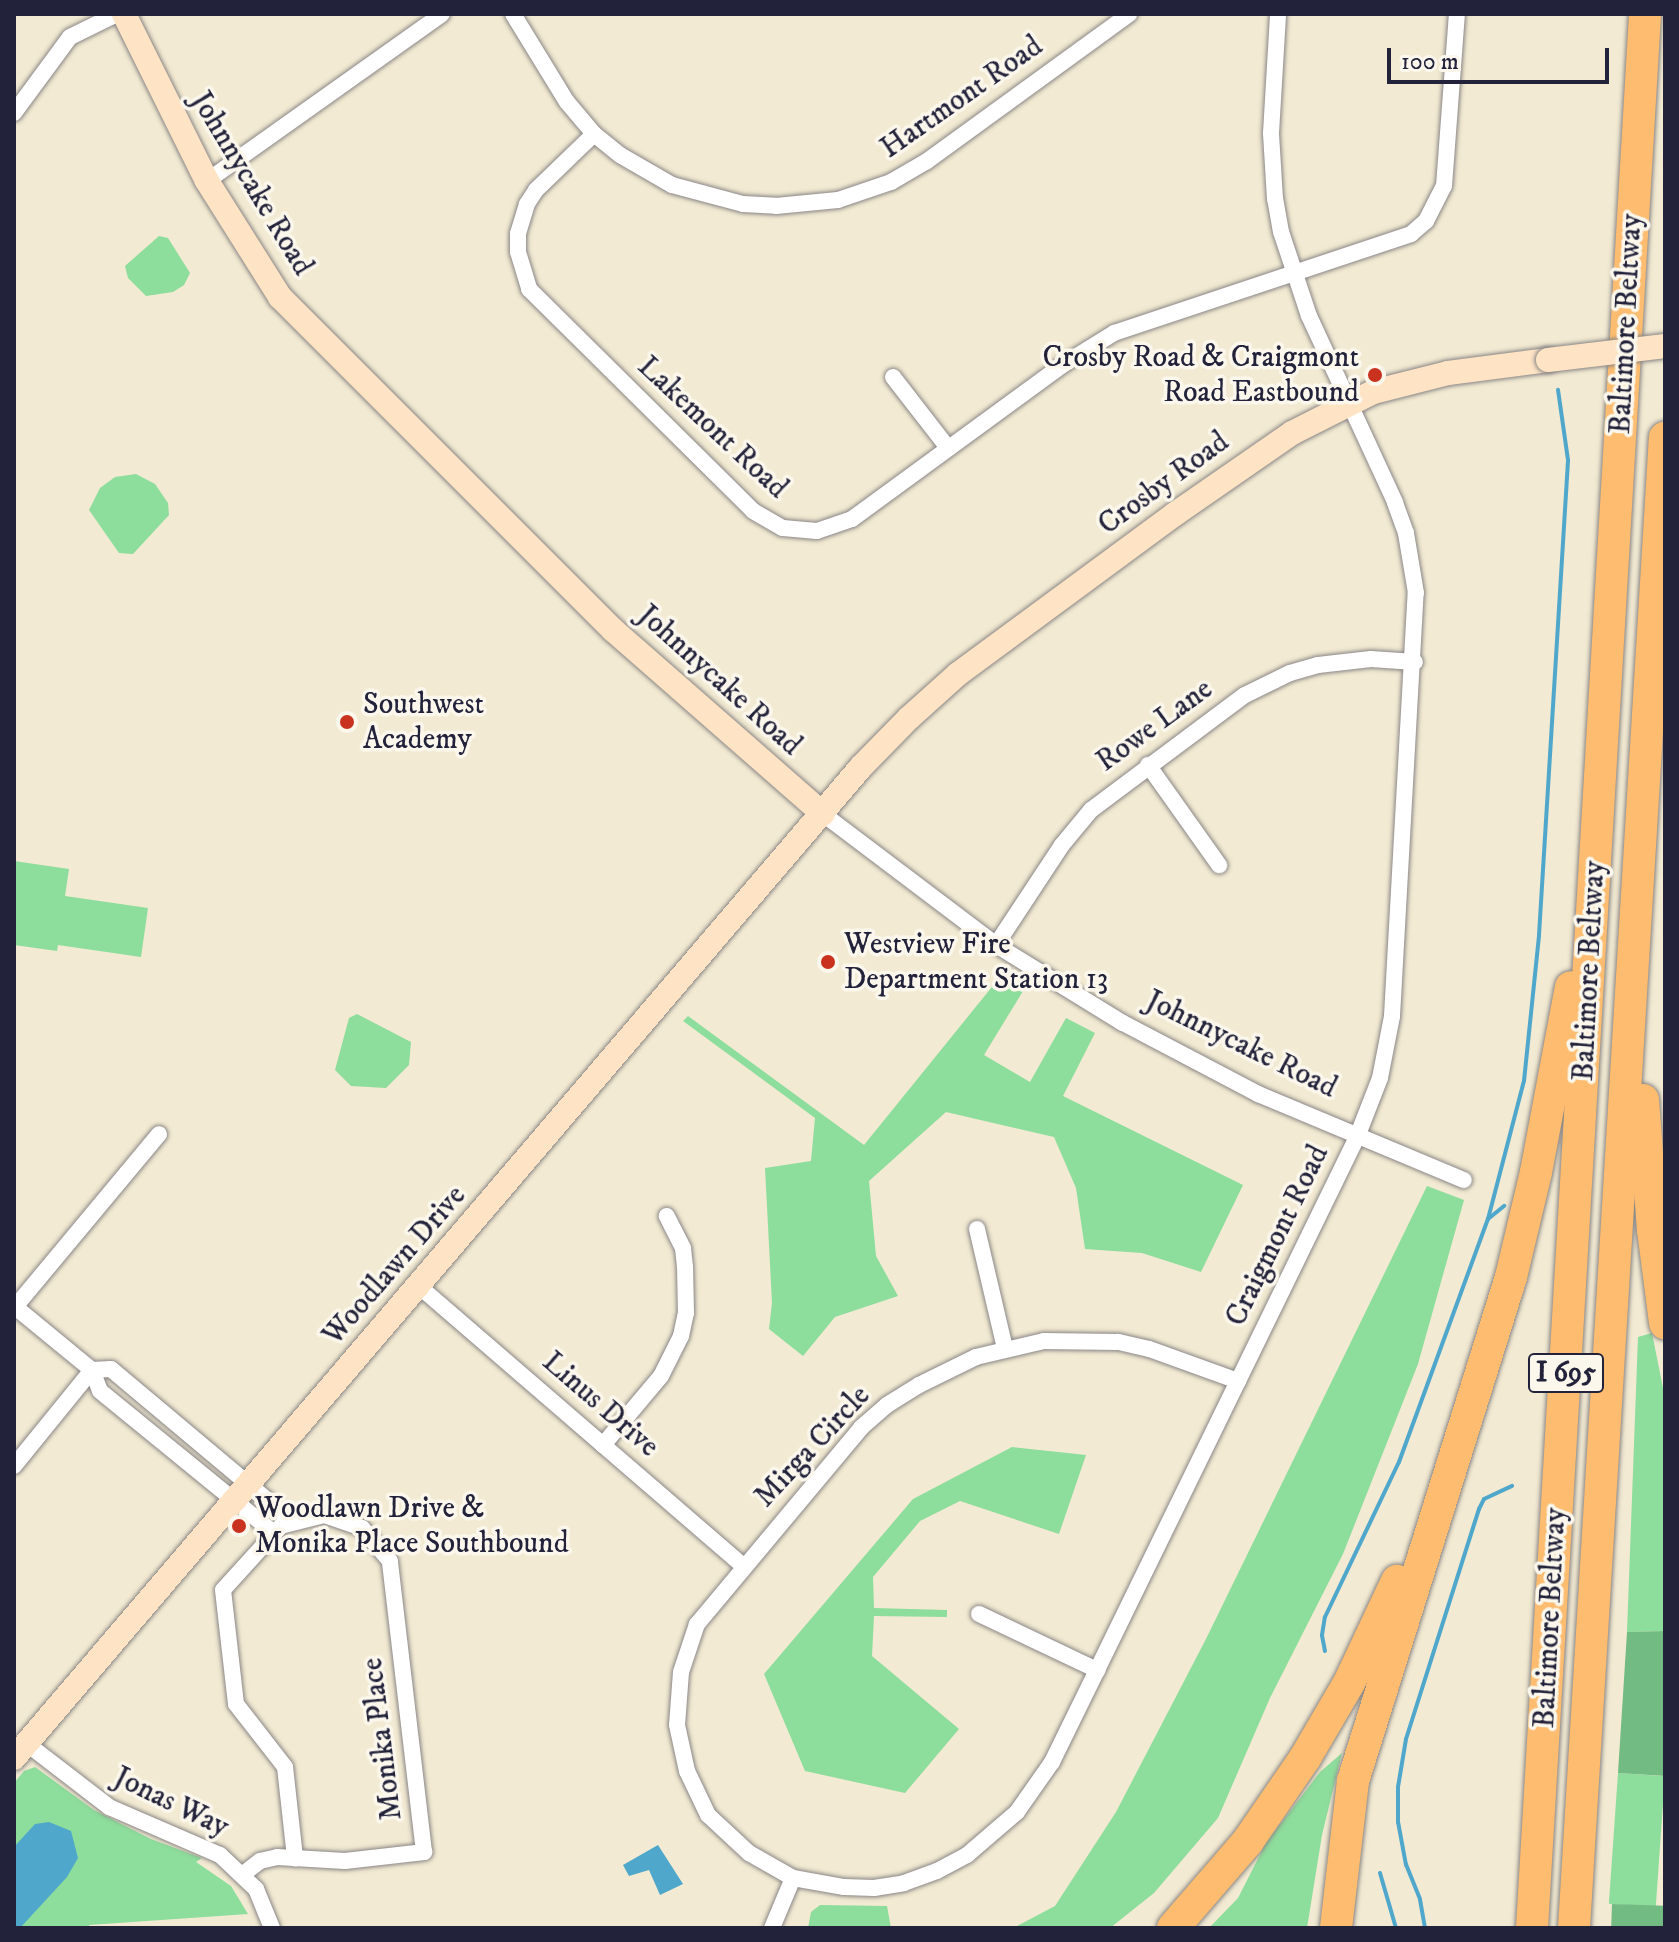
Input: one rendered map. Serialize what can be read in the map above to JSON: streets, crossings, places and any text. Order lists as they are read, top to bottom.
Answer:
{
  "streets": {
    "highway": ["Baltimore Beltway", "I 695"],
    "main road": ["Johnnycake Road", "Crosby Road", "Woodlawn Drive"],
    "street": [
      "Hartmont Road",
      "Lakemont Road",
      "Rowe Lane",
      "Craigmont Road",
      "Linus Drive",
      "Mirga Circle",
      "Monika Place",
      "Jonas Way"
    ]
  },
  "crossings": [
    ["Hartmont Road", "Lakemont Road"],
    ["Johnnycake Road", "Crosby Road"],
    ["Johnnycake Road", "Rowe Lane"],
    ["Johnnycake Road", "Craigmont Road"],
    ["Johnnycake Road", "Woodlawn Drive"],
    ["Lakemont Road", "Craigmont Road"],
    ["Crosby Road", "Craigmont Road"],
    ["Crosby Road", "Woodlawn Drive"],
    ["Rowe Lane", "Craigmont Road"],
    ["Craigmont Road", "Mirga Circle"],
    ["Woodlawn Drive", "Linus Drive"],
    ["Woodlawn Drive", "Jonas Way"],
    ["Linus Drive", "Mirga Circle"],
    ["Monika Place", "Jonas Way"]
  ],
  "places": [
    "Crosby Road & Craigmont Road Eastbound",
    "Southwest Academy",
    "Westview Fire Department Station 13",
    "Woodlawn Drive & Monika Place Southbound"
  ],
  "scale_bar": "100 m"
}
